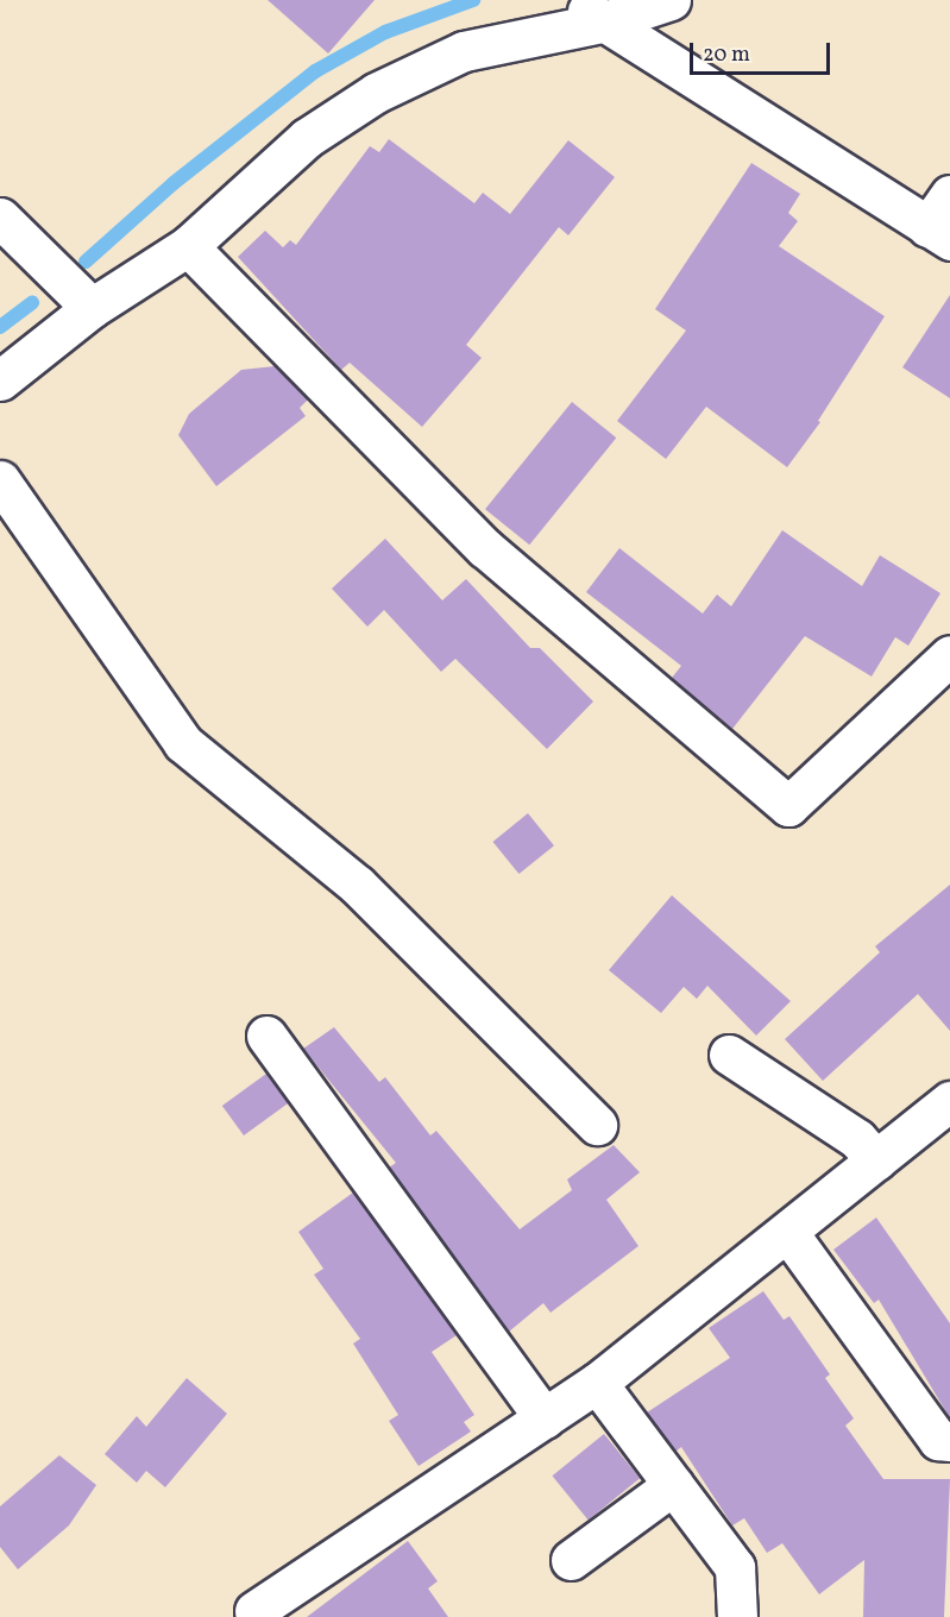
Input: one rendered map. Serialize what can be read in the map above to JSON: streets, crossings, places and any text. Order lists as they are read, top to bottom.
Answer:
{
  "scale_bar": "20 m"
}
